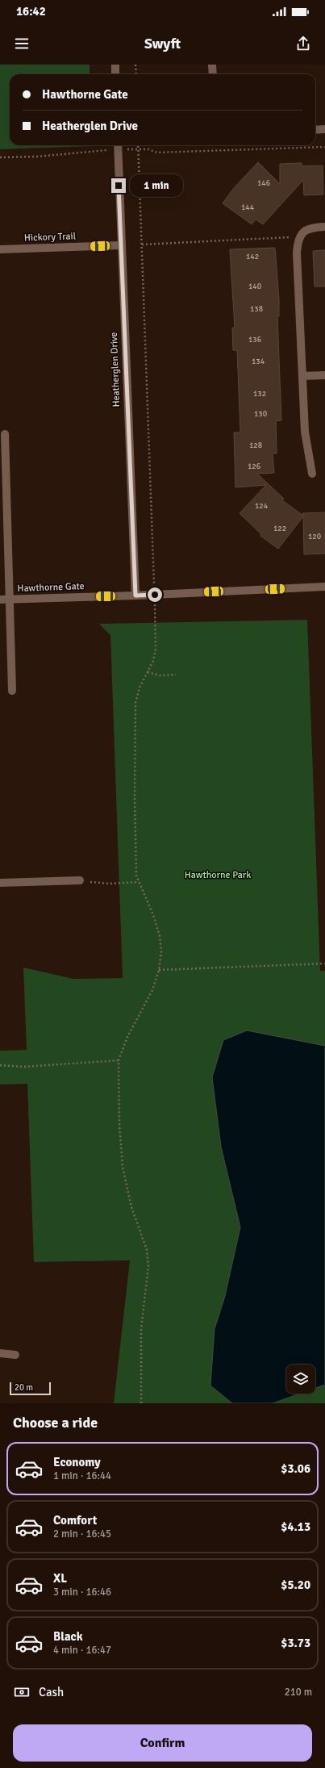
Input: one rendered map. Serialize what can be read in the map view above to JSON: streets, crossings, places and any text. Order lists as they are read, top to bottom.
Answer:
{
  "streets": {
    "street": ["Hickory Trail", "Heatherglen Drive", "Hawthorne Gate"]
  },
  "crossings": [
    ["Hickory Trail", "Heatherglen Drive"],
    ["Heatherglen Drive", "Hawthorne Gate"]
  ],
  "parks": ["Hawthorne Park"],
  "house_numbers": [
    "146",
    "144",
    "142",
    "140",
    "138",
    "136",
    "134",
    "132",
    "130",
    "128",
    "126",
    "124",
    "122",
    "120"
  ],
  "scale_bar": "20 m",
  "page": {
    "status": "16:42",
    "header": "Swyft",
    "banner": ["Hawthorne Gate", "Heatherglen Drive"],
    "bubble": "1 min",
    "scale": "20 m",
    "heading": "Choose a ride",
    "list": [
      {
        "name": "Economy",
        "note": "1 min · 16:44",
        "value": "$3.06"
      },
      {
        "name": "Comfort",
        "note": "2 min · 16:45",
        "value": "$4.13"
      },
      {
        "name": "XL",
        "note": "3 min · 16:46",
        "value": "$5.20"
      },
      {
        "name": "Black",
        "note": "4 min · 16:47",
        "value": "$3.73"
      }
    ],
    "pay": ["Cash", "210 m"],
    "buttons": "Confirm"
  }
}
